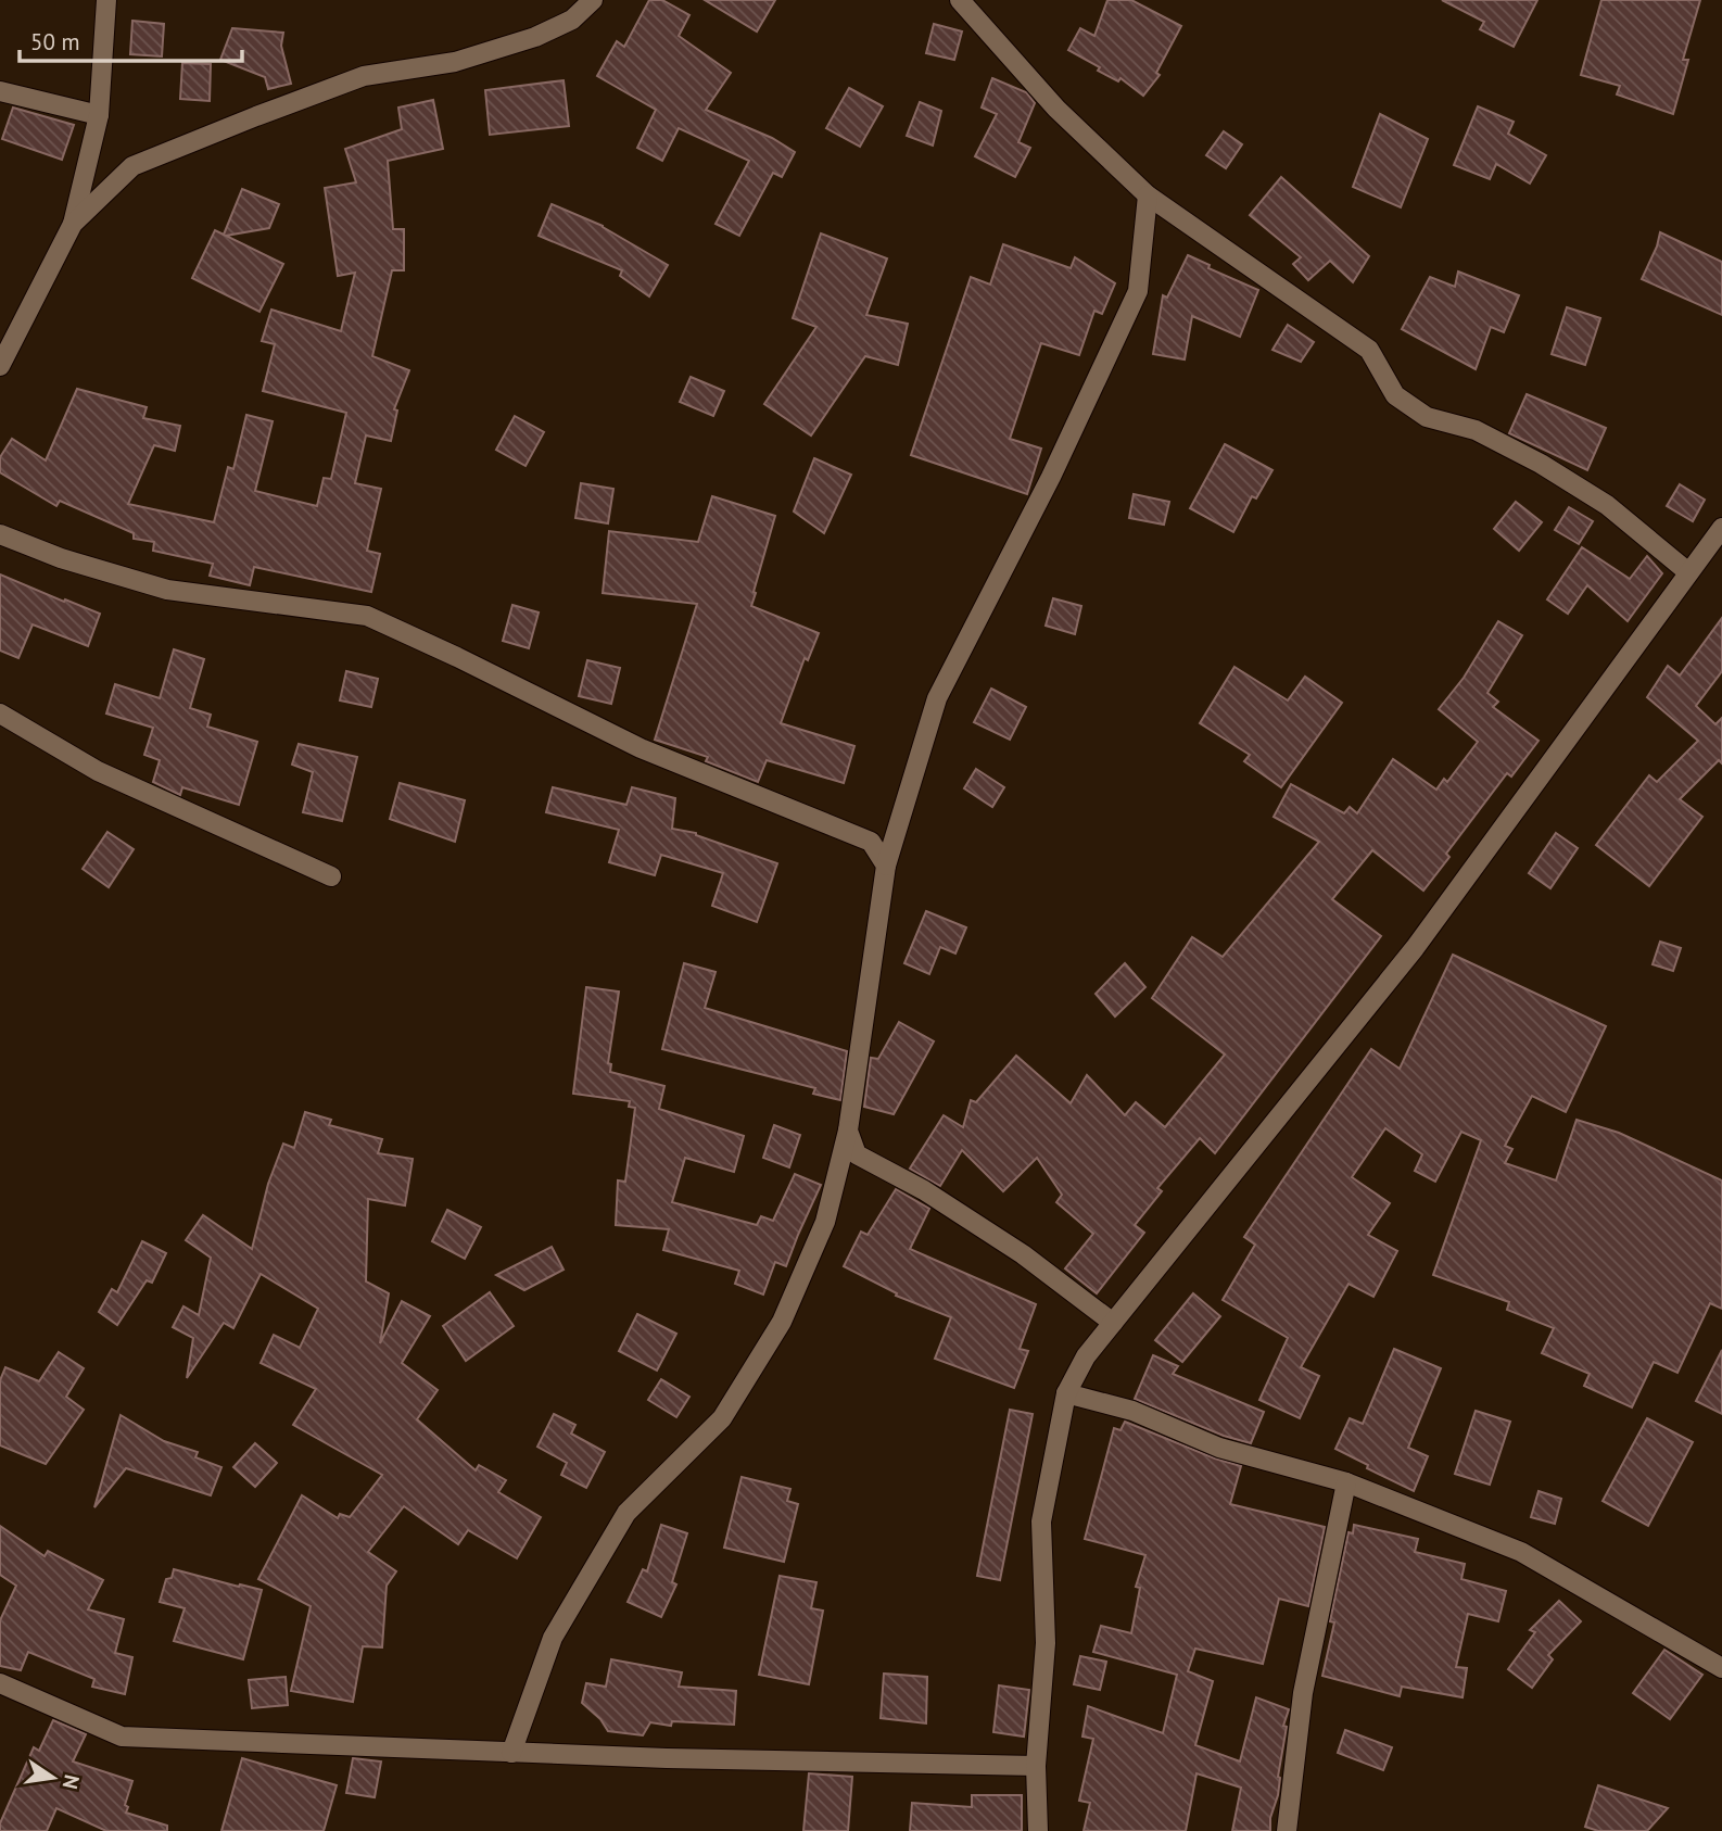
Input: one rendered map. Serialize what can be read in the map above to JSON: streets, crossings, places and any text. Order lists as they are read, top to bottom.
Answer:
{
  "scale_bar": "50 m",
  "north": "right"
}
